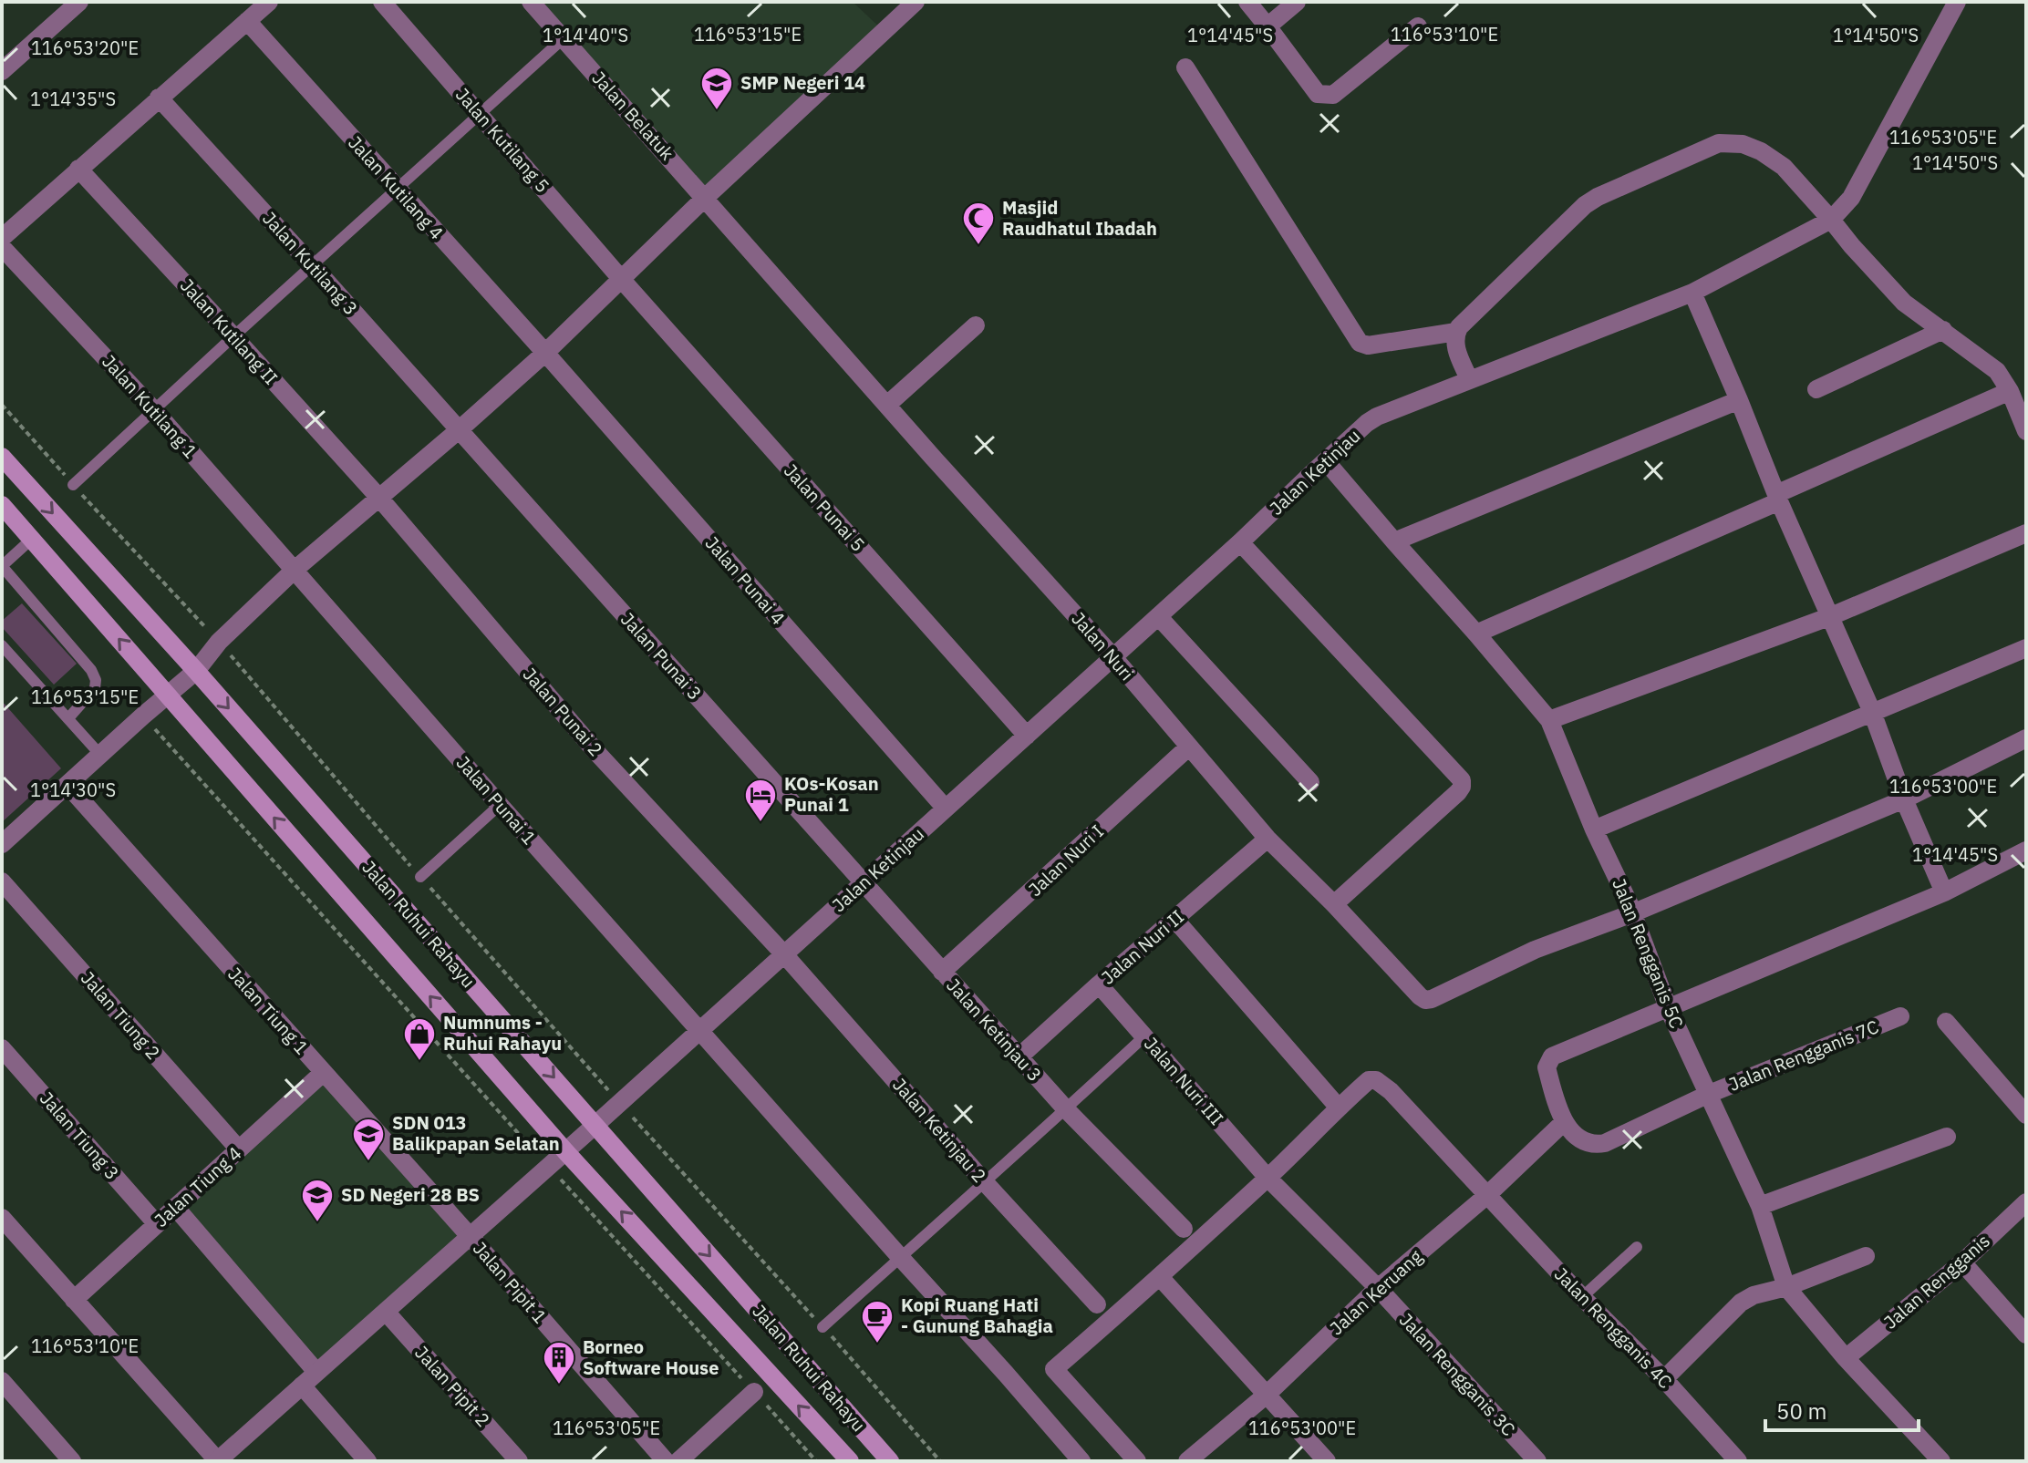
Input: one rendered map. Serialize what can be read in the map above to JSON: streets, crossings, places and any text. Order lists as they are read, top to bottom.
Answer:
{
  "streets": {
    "main road": ["Jalan Ruhui Rahayu"],
    "street": [
      "Jalan Belatuk",
      "Jalan Kutilang 5",
      "Jalan Kutilang 4",
      "Jalan Kutilang 3",
      "Jalan Kutilang II",
      "Jalan Kutilang 1",
      "Jalan Ketinjau",
      "Jalan Punai 5",
      "Jalan Punai 4",
      "Jalan Nuri",
      "Jalan Punai 3",
      "Jalan Punai 2",
      "Jalan Punai 1",
      "Jalan Nuri I",
      "Jalan Nuri II",
      "Jalan Rengganis 5C",
      "Jalan Tiung 1",
      "Jalan Tiung 2",
      "Jalan Ketinjau 3",
      "Jalan Rengganis 7C",
      "Jalan Nuri III",
      "Jalan Ketinjau 2",
      "Jalan Tiung 3",
      "Jalan Tiung 4",
      "Jalan Rengganis",
      "Jalan Pipit 1",
      "Jalan Keruang",
      "Jalan Rengganis 4C",
      "Jalan Rengganis 3C",
      "Jalan Pipit 2"
    ]
  },
  "crossings": [
    ["Jalan Belatuk", "Jalan Nuri"],
    ["Jalan Kutilang 5", "Jalan Punai 5"],
    ["Jalan Kutilang 4", "Jalan Punai 4"],
    ["Jalan Kutilang 3", "Jalan Punai 3"],
    ["Jalan Kutilang II", "Jalan Punai 2"],
    ["Jalan Kutilang 1", "Jalan Punai 1"],
    ["Jalan Ketinjau", "Jalan Punai 5"],
    ["Jalan Ketinjau", "Jalan Punai 4"],
    ["Jalan Ketinjau", "Jalan Nuri"],
    ["Jalan Ketinjau", "Jalan Punai 3"],
    ["Jalan Ketinjau", "Jalan Punai 2"],
    ["Jalan Ketinjau", "Jalan Punai 1"],
    ["Jalan Ketinjau", "Jalan Ruhui Rahayu"],
    ["Jalan Ketinjau", "Jalan Rengganis 5C"],
    ["Jalan Ketinjau", "Jalan Tiung 1"],
    ["Jalan Ketinjau", "Jalan Ketinjau 3"],
    ["Jalan Ketinjau", "Jalan Ketinjau 2"],
    ["Jalan Ketinjau", "Jalan Pipit 1"],
    ["Jalan Ketinjau", "Jalan Pipit 2"],
    ["Jalan Nuri", "Jalan Nuri I"],
    ["Jalan Nuri", "Jalan Nuri II"],
    ["Jalan Nuri", "Jalan Rengganis 5C"],
    ["Jalan Punai 3", "Jalan Ketinjau 3"],
    ["Jalan Punai 2", "Jalan Ketinjau 2"],
    ["Jalan Nuri I", "Jalan Ketinjau 3"],
    ["Jalan Nuri II", "Jalan Ketinjau 3"],
    ["Jalan Nuri II", "Jalan Nuri III"],
    ["Jalan Rengganis 5C", "Jalan Rengganis 7C"],
    ["Jalan Rengganis 5C", "Jalan Rengganis"],
    ["Jalan Tiung 1", "Jalan Tiung 4"],
    ["Jalan Tiung 1", "Jalan Pipit 1"],
    ["Jalan Tiung 2", "Jalan Tiung 4"],
    ["Jalan Nuri III", "Jalan Keruang"],
    ["Jalan Nuri III", "Jalan Rengganis 3C"],
    ["Jalan Tiung 3", "Jalan Tiung 4"],
    ["Jalan Keruang", "Jalan Rengganis 4C"],
    ["Jalan Keruang", "Jalan Rengganis 3C"]
  ],
  "places": {
    "school or university": ["SMP Negeri 14", "SDN 013 Balikpapan Selatan", "SD Negeri 28 BS"],
    "mosque": ["Masjid Raudhatul Ibadah"],
    "hotel": ["KOs-Kosan Punai 1"],
    "shop": ["Numnums - Ruhui Rahayu"],
    "cafe": ["Kopi Ruang Hati - Gunung Bahagia"],
    "building": ["Borneo Software House"]
  },
  "scale_bar": "50 m",
  "coordinates": [
    "116°53'15\"E",
    "116°53'10\"E",
    "1°14'40\"S",
    "1°14'45\"S",
    "1°14'50\"S",
    "116°53'20\"E",
    "1°14'35\"S",
    "116°53'05\"E",
    "116°53'00\"E",
    "1°14'30\"S"
  ]
}
